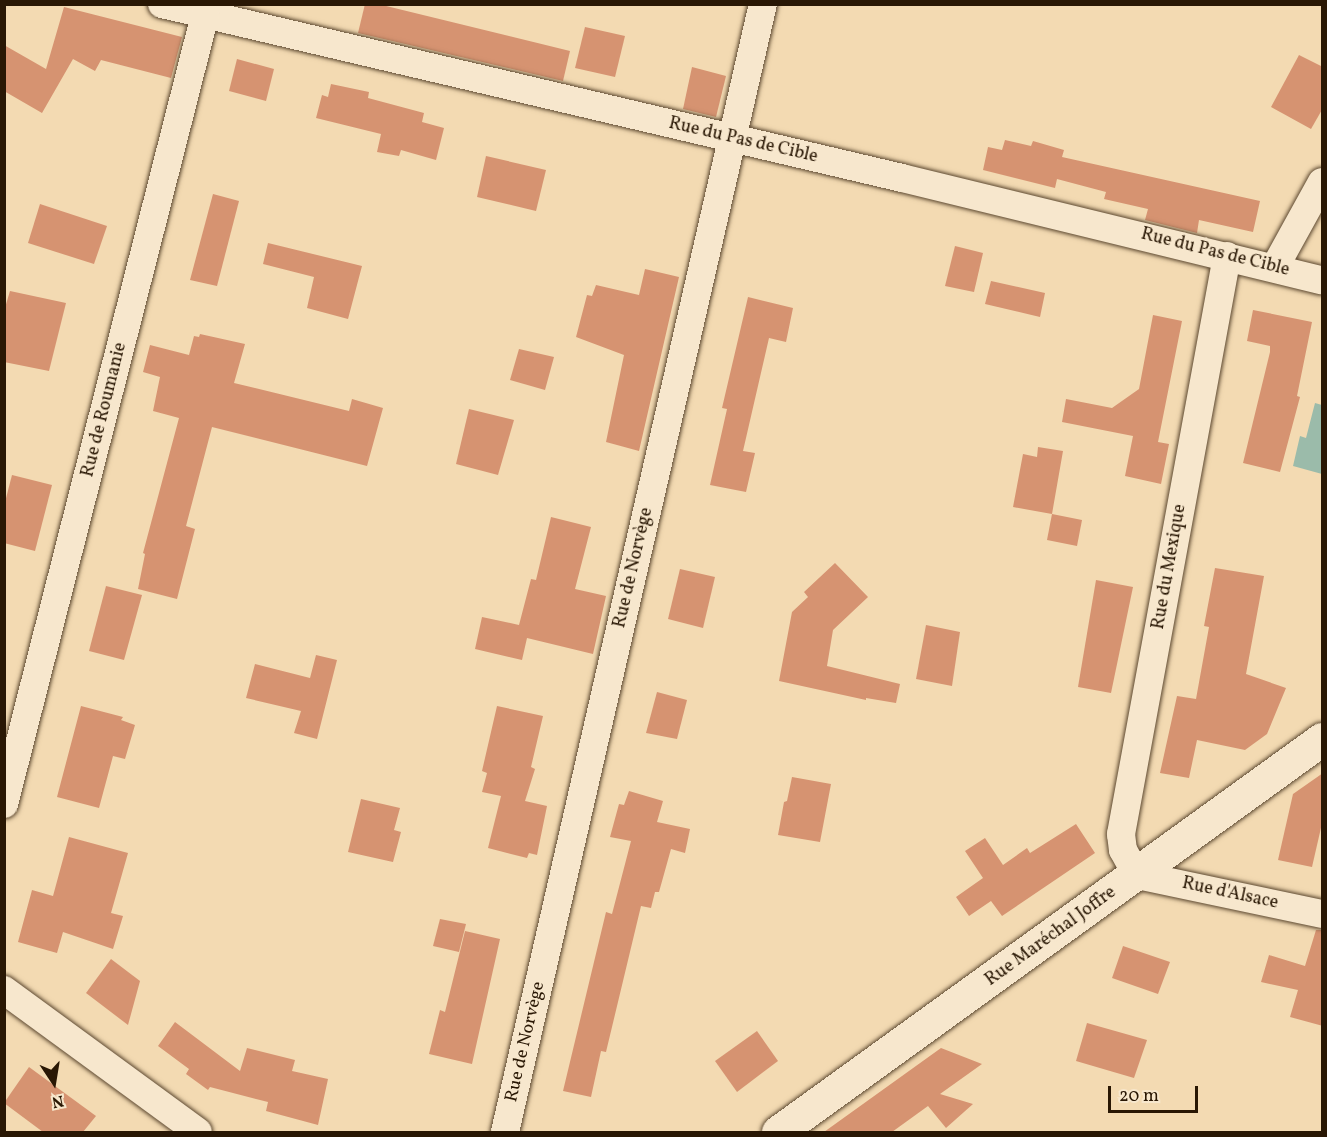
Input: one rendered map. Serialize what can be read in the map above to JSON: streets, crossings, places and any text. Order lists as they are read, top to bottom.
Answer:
{
  "streets": {
    "main road": ["Rue Maréchal Joffre"],
    "street": [
      "Rue du Pas de Cible",
      "Rue de Roumanie",
      "Rue du Mexique",
      "Rue de Norvège",
      "Rue d'Alsace"
    ]
  },
  "crossings": [
    ["Rue du Pas de Cible", "Rue de Roumanie"],
    ["Rue du Pas de Cible", "Rue du Mexique"],
    ["Rue du Pas de Cible", "Rue de Norvège"],
    ["Rue du Mexique", "Rue d'Alsace"],
    ["Rue du Mexique", "Rue Maréchal Joffre"],
    ["Rue d'Alsace", "Rue Maréchal Joffre"]
  ],
  "scale_bar": "20 m",
  "north": "bottom"
}
